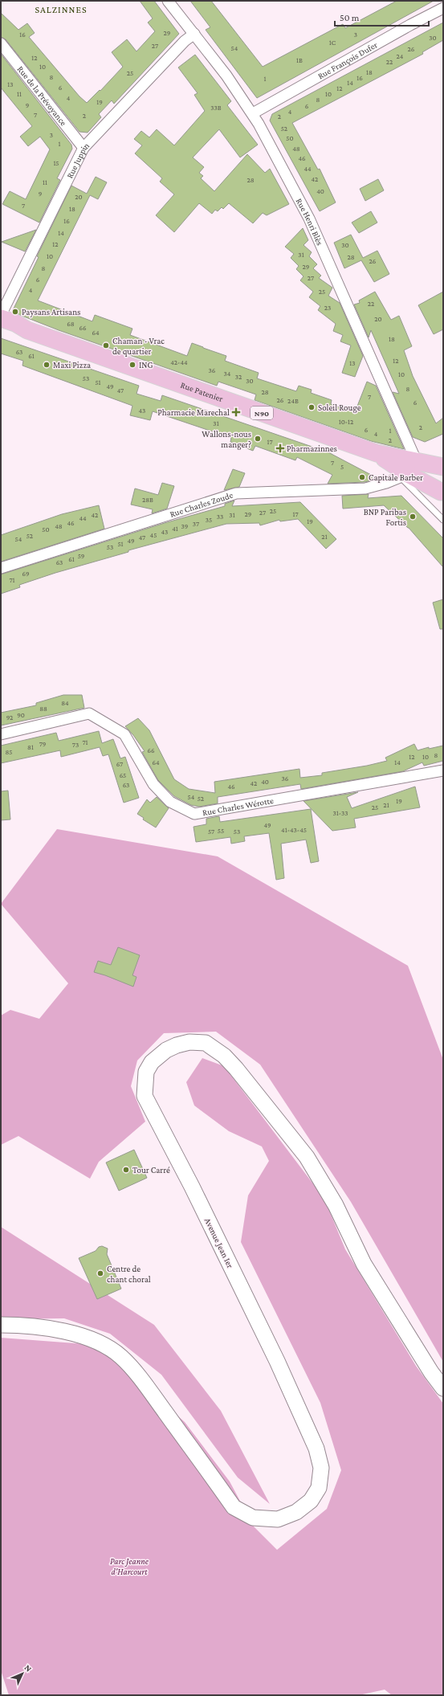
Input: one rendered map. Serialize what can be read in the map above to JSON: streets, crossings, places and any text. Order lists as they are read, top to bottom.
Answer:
{
  "streets": {
    "main road": ["Rue Patenier", "N90", "Avenue Jean Ier"],
    "street": [
      "Rue François Dufer",
      "Rue de la Prévoyance",
      "Rue Juppin",
      "Rue Henri Blès",
      "Rue Charles Zoude",
      "Rue Charles Wérotte"
    ]
  },
  "crossings": [
    ["Rue François Dufer", "Rue Henri Blès"],
    ["Rue de la Prévoyance", "Rue Juppin"],
    ["Rue Juppin", "Rue Henri Blès"],
    ["Rue Henri Blès", "Rue Patenier"],
    ["Rue Henri Blès", "Rue Charles Zoude"],
    ["Rue Patenier", "Rue Charles Zoude"]
  ],
  "districts": ["SALZINNES"],
  "parks": ["Parc Jeanne d'Harcourt"],
  "places": {
    "other": [
      "Paysans Artisans",
      "Chaman - Vrac de quartier",
      "Maxi Pizza",
      "ING",
      "Soleil Rouge",
      "Wallons-nous manger?",
      "Capitale Barber",
      "BNP Paribas Fortis",
      "Tour Carré",
      "Centre de chant choral"
    ],
    "health": ["Pharmacie Marechal", "Pharmazinnes"]
  },
  "house_numbers": [
    "29",
    "16",
    "3",
    "30",
    "1C",
    "27",
    "54",
    "26",
    "24",
    "12",
    "1B",
    "22",
    "10",
    "18",
    "25",
    "8",
    "16",
    "1",
    "14",
    "13",
    "6",
    "12",
    "11",
    "10",
    "4",
    "8",
    "19",
    "9",
    "6",
    "33B",
    "4",
    "7",
    "2",
    "2",
    "52",
    "3",
    "50",
    "1",
    "48",
    "46",
    "15",
    "44",
    "42",
    "28",
    "11",
    "40",
    "9",
    "20",
    "7",
    "18",
    "16",
    "14",
    "12",
    "30",
    "31",
    "10",
    "28",
    "26",
    "29",
    "8",
    "27",
    "6",
    "4",
    "25",
    "22",
    "23",
    "20",
    "68",
    "66",
    "64",
    "18",
    "63",
    "61",
    "12",
    "42-44",
    "13",
    "36",
    "34",
    "10",
    "32",
    "53",
    "30",
    "51",
    "49",
    "8",
    "47",
    "28",
    "7",
    "26",
    "24B",
    "6",
    "43",
    "10-12",
    "31",
    "2",
    "6",
    "1",
    "4",
    "2",
    "17",
    "7",
    "5",
    "28B",
    "25",
    "27",
    "29",
    "17",
    "42",
    "31",
    "33",
    "44",
    "35",
    "19",
    "46",
    "37",
    "48",
    "39",
    "41",
    "50",
    "43",
    "45",
    "52",
    "21",
    "47",
    "54",
    "49",
    "51",
    "53",
    "59",
    "61",
    "63",
    "69",
    "71",
    "84",
    "88",
    "90",
    "92",
    "71",
    "79",
    "73",
    "81",
    "66",
    "85",
    "8",
    "12",
    "10",
    "64",
    "14",
    "67",
    "65",
    "36",
    "40",
    "42",
    "63",
    "46",
    "54",
    "52",
    "19",
    "21",
    "25",
    "31-33",
    "49",
    "41-43-45",
    "55",
    "57",
    "53"
  ],
  "scale_bar": "50 m",
  "north": "top right"
}
